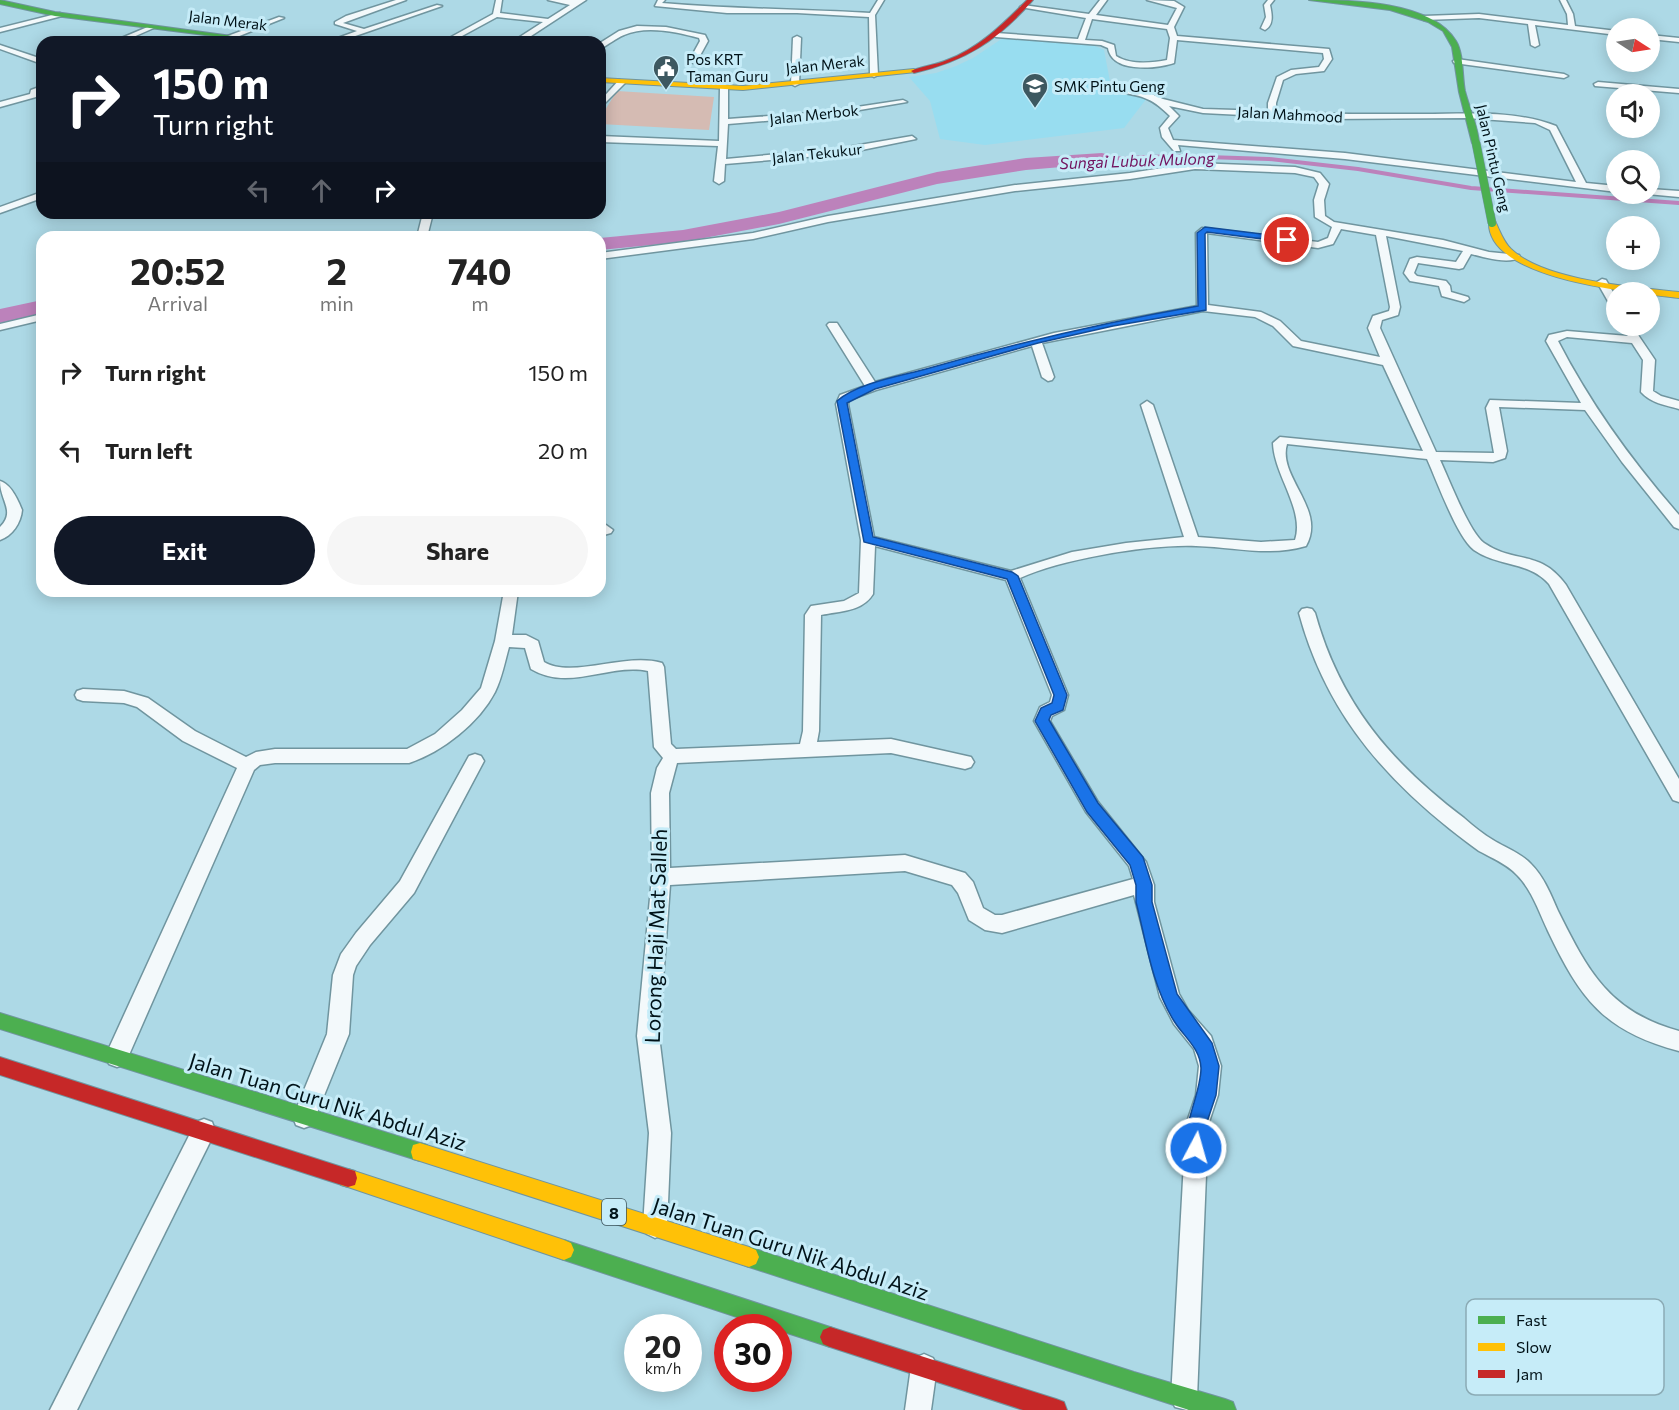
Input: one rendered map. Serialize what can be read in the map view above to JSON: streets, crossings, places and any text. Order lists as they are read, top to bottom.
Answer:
{
  "streets": {
    "main road": [
      "Jalan Merak",
      "Jalan Pintu Geng",
      "Jalan Tuan Guru Nik Abdul Aziz",
      "8"
    ],
    "street": [
      "Jalan Merbok",
      "Jalan Mahmood",
      "Jalan Tekukur",
      "Lorong Haji Mat Salleh"
    ]
  },
  "crossings": [
    ["Jalan Mahmood", "Jalan Pintu Geng"],
    ["Lorong Haji Mat Salleh", "Jalan Tuan Guru Nik Abdul Aziz"]
  ],
  "water": ["Sungai Lubuk Mulong"],
  "places": {
    "public building": ["Pos KRT Taman Guru"],
    "school or university": ["SMK Pintu Geng"]
  },
  "legend": ["Fast", "Slow", "Jam"],
  "north": "right",
  "page": {
    "map_buttons": ["+", "−"],
    "turn": ["150 m", "Turn right"],
    "eta": [
      "20:52",
      "Arrival",
      "2",
      "min",
      "740",
      "m"
    ],
    "list": [
      {
        "name": "Turn right",
        "value": "150 m"
      },
      {
        "name": "Turn left",
        "value": "20 m"
      }
    ],
    "buttons": ["Exit", "Share"],
    "speed": "20 km/h",
    "limit": "30"
  }
}
